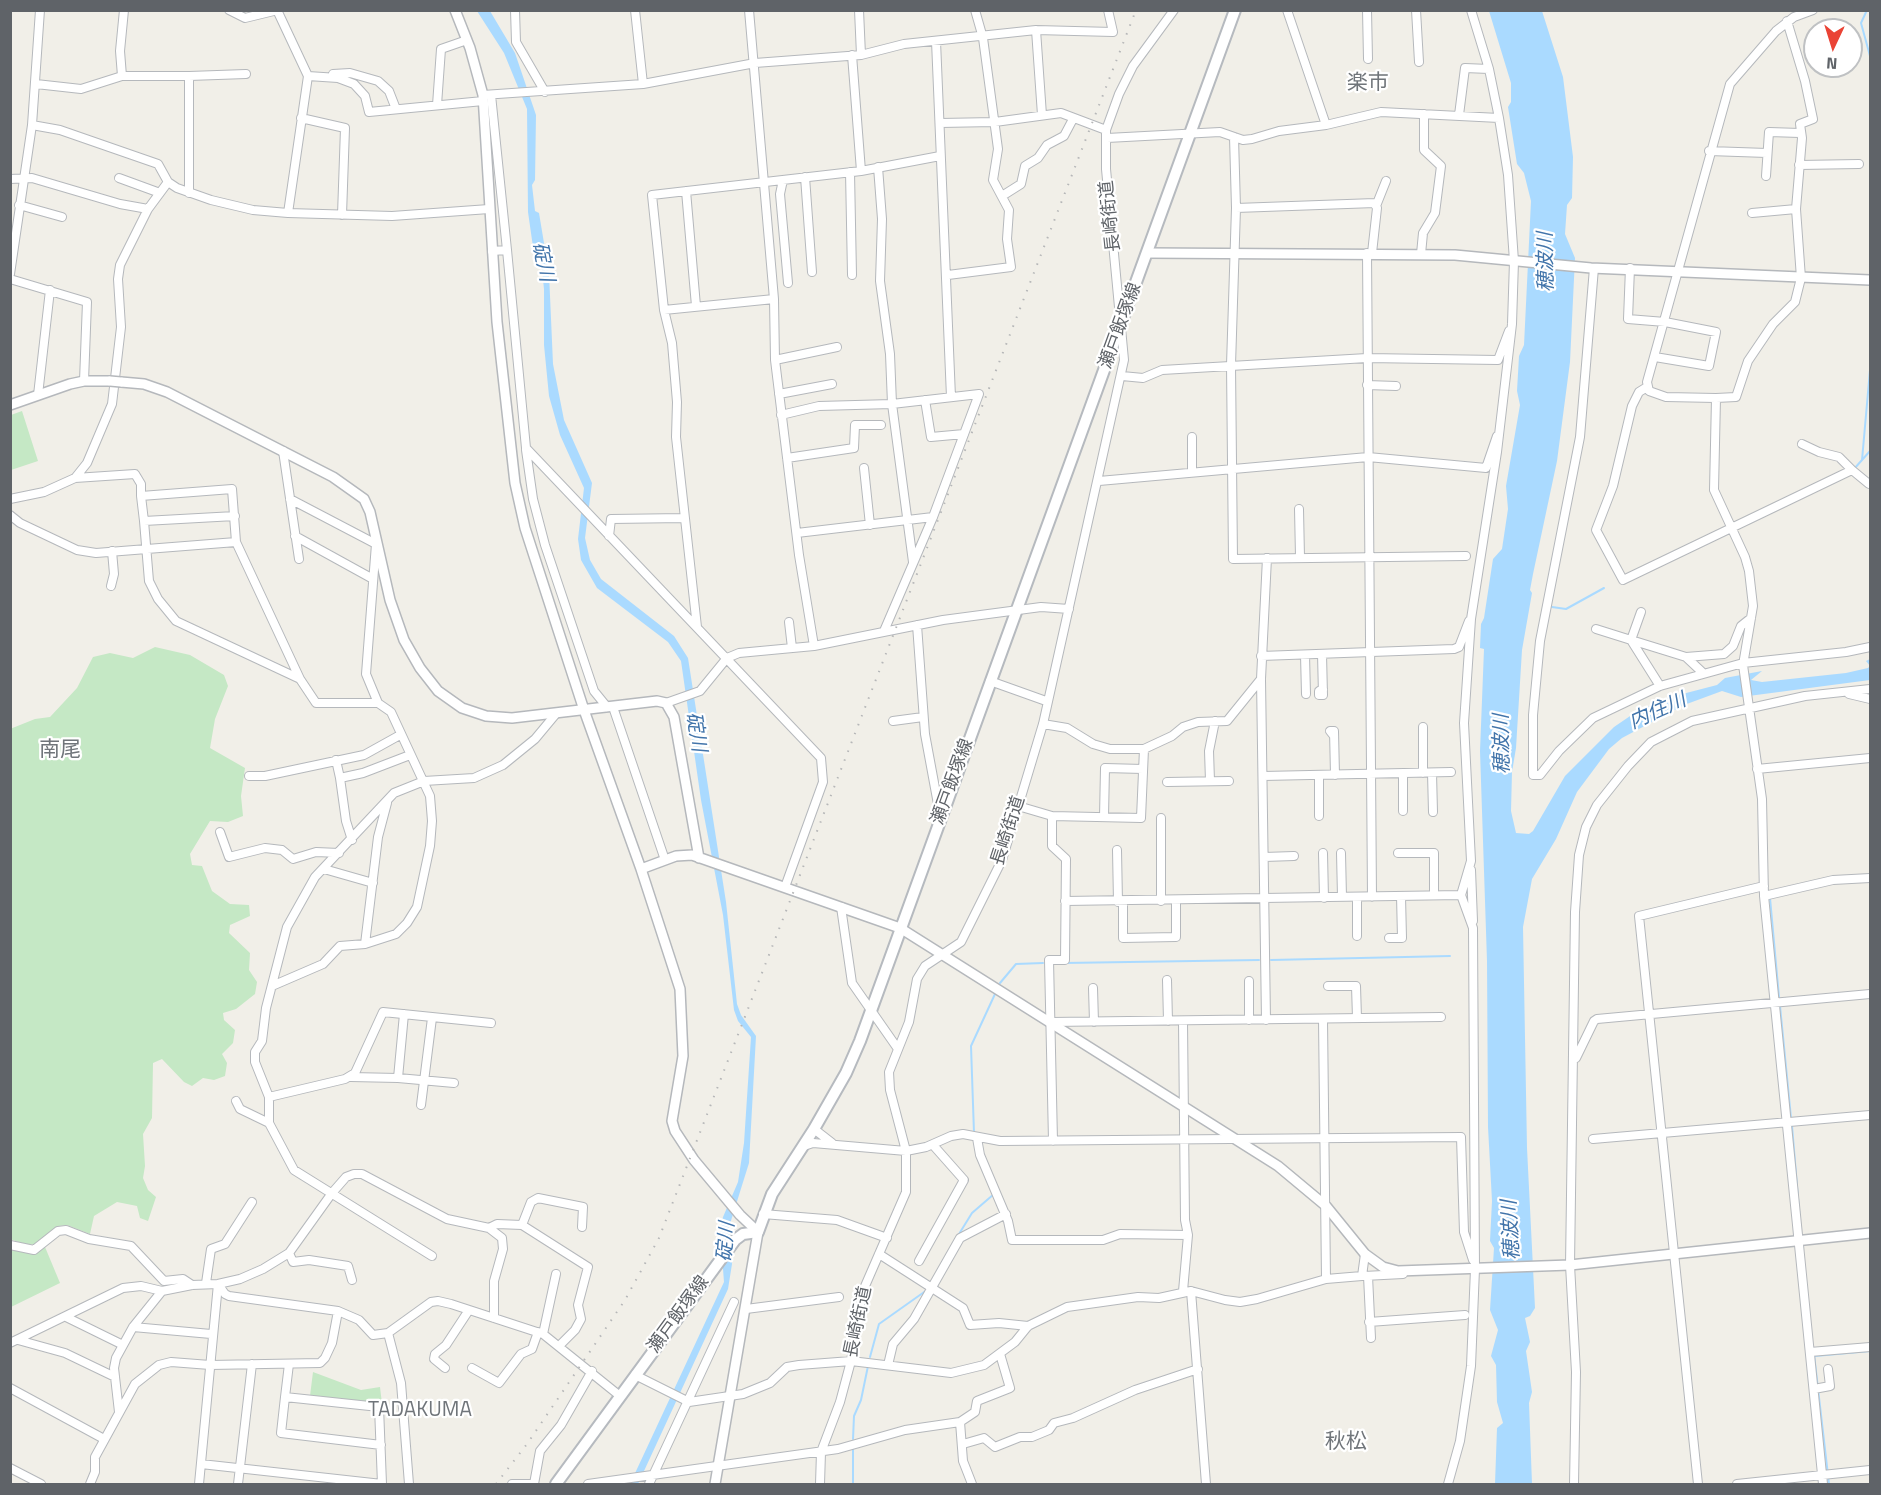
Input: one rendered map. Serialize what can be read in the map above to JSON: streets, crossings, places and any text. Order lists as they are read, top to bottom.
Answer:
{
  "streets": {
    "main road": ["瀬戸飯塚線"],
    "street": ["長崎街道"]
  },
  "crossings": [
    ["長崎街道", "瀬戸飯塚線"]
  ],
  "districts": [
    "楽市",
    "南尾",
    "TADAKUMA",
    "秋松"
  ],
  "water": ["碇川", "穂波川", "内住川"],
  "north": "bottom"
}
